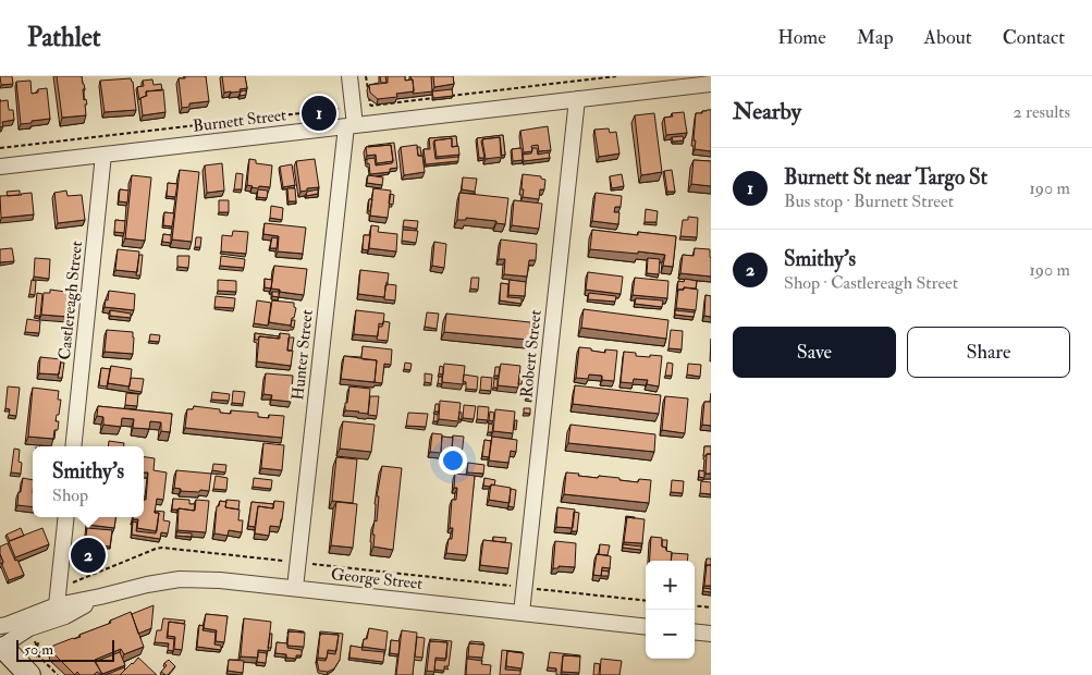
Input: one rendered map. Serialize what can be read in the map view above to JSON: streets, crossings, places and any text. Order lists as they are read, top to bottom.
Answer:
{
  "streets": {
    "street": [
      "Burnett Street",
      "Castlereagh Street",
      "Robert Street",
      "Hunter Street",
      "George Street"
    ]
  },
  "crossings": [
    ["Burnett Street", "Castlereagh Street"],
    ["Burnett Street", "Robert Street"],
    ["Burnett Street", "Hunter Street"],
    ["Robert Street", "George Street"],
    ["Hunter Street", "George Street"]
  ],
  "scale_bar": "50 m",
  "page": {
    "header": "Pathlet",
    "nav": [
      "Home",
      "Map",
      "About",
      "Contact"
    ],
    "heading": ["Nearby", "2 results"],
    "pins": ["1", "2"],
    "list": [
      {
        "mark": "1",
        "name": "Burnett St near Targo St",
        "note": "Bus stop · Burnett Street",
        "value": "190 m"
      },
      {
        "mark": "2",
        "name": "Smithy's",
        "note": "Shop · Castlereagh Street",
        "value": "190 m"
      }
    ],
    "buttons": ["Save", "Share"],
    "popup": ["Smithy's", "Shop"],
    "map_buttons": ["+", "−"],
    "scale": "50 m"
  }
}
